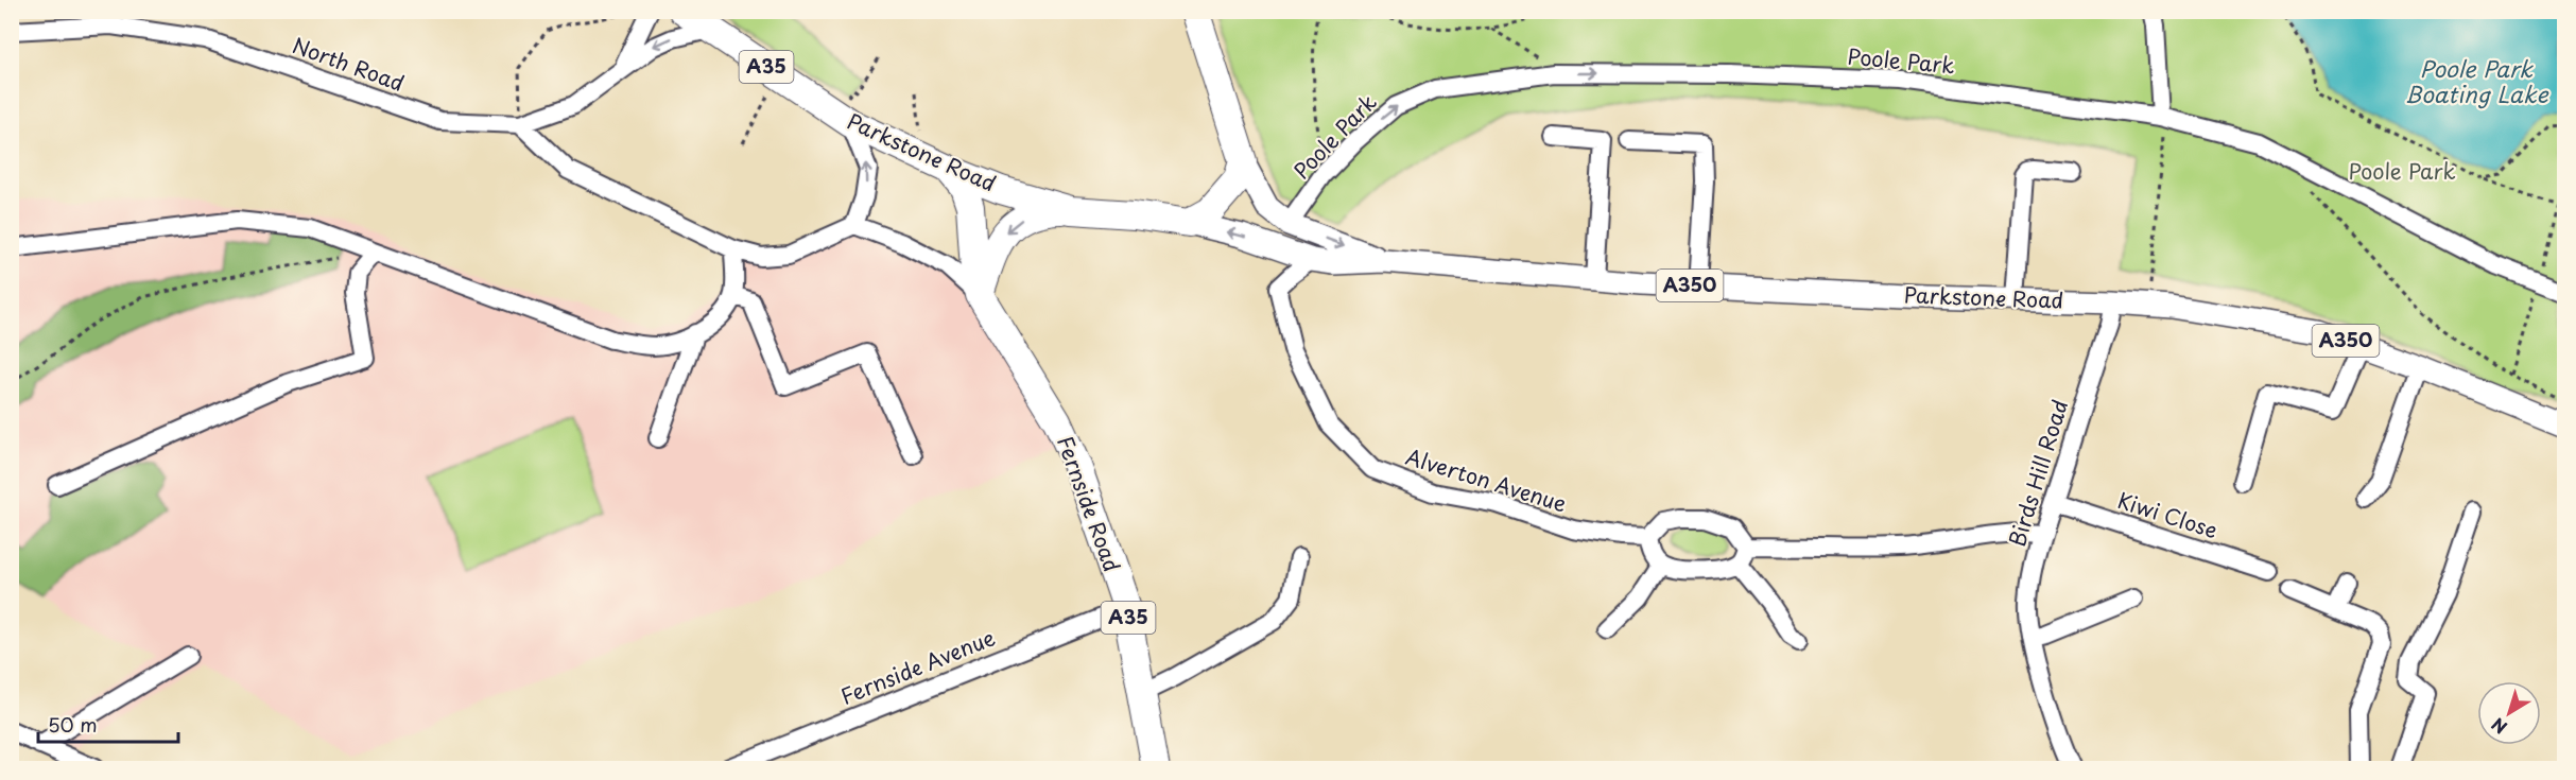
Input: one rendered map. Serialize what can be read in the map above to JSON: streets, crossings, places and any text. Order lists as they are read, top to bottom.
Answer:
{
  "streets": {
    "highway": ["A35", "Parkstone Road", "Fernside Road"],
    "main road": ["A350"],
    "street": [
      "Poole Park",
      "North Road",
      "Birds Hill Road",
      "Alverton Avenue",
      "Kiwi Close",
      "Fernside Avenue"
    ]
  },
  "crossings": [
    ["Poole Park", "Parkstone Road"],
    ["North Road", "Parkstone Road"],
    ["A35", "Parkstone Road"],
    ["A35", "Fernside Road"],
    ["Parkstone Road", "Birds Hill Road"],
    ["Parkstone Road", "Alverton Avenue"],
    ["Parkstone Road", "Fernside Road"],
    ["Birds Hill Road", "Kiwi Close"],
    ["Fernside Road", "Fernside Avenue"]
  ],
  "one_way": ["Poole Park"],
  "water": ["Poole Park Boating Lake"],
  "parks": ["Poole Park"],
  "scale_bar": "50 m",
  "north": "bottom left"
}
